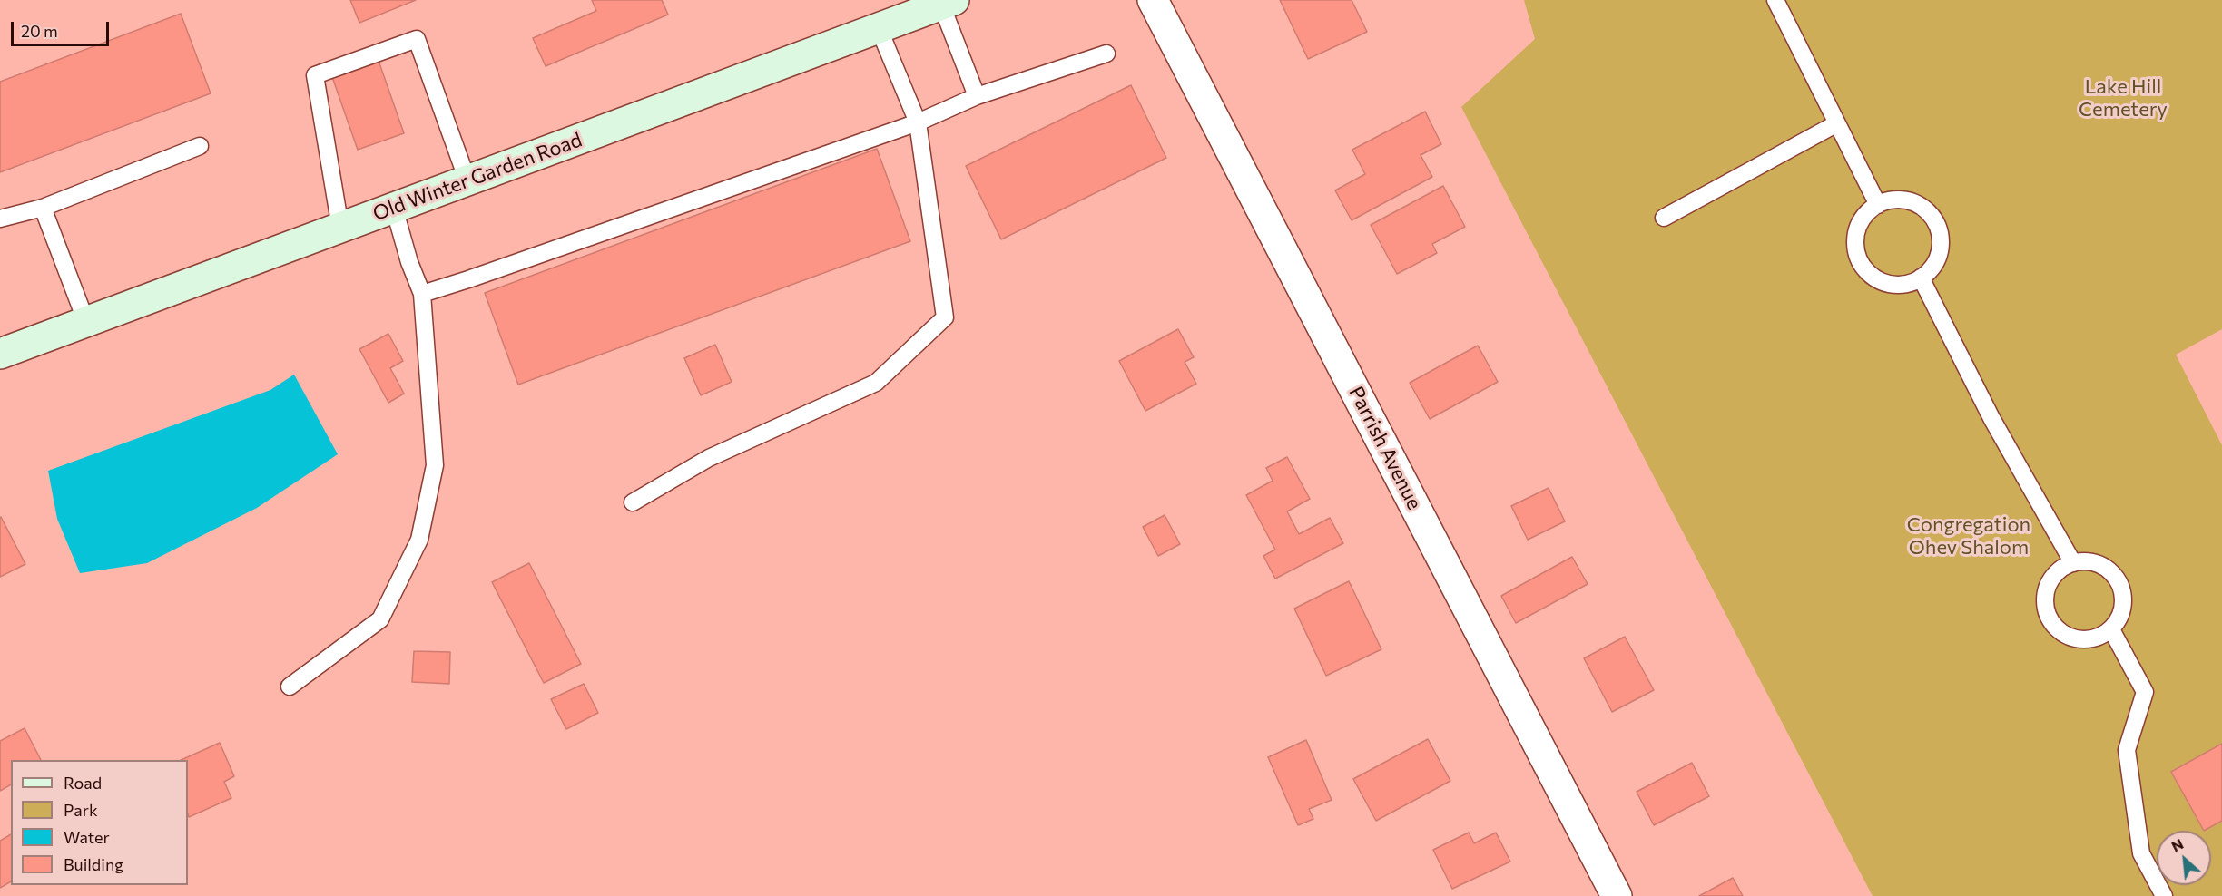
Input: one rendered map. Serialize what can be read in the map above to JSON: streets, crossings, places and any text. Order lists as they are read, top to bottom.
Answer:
{
  "streets": {
    "main road": ["Old Winter Garden Road"],
    "street": ["Parrish Avenue"]
  },
  "parks": ["Lake Hill Cemetery", "Congregation Ohev Shalom"],
  "legend": [
    "Road",
    "Park",
    "Water",
    "Building"
  ],
  "scale_bar": "20 m",
  "north": "top left"
}
